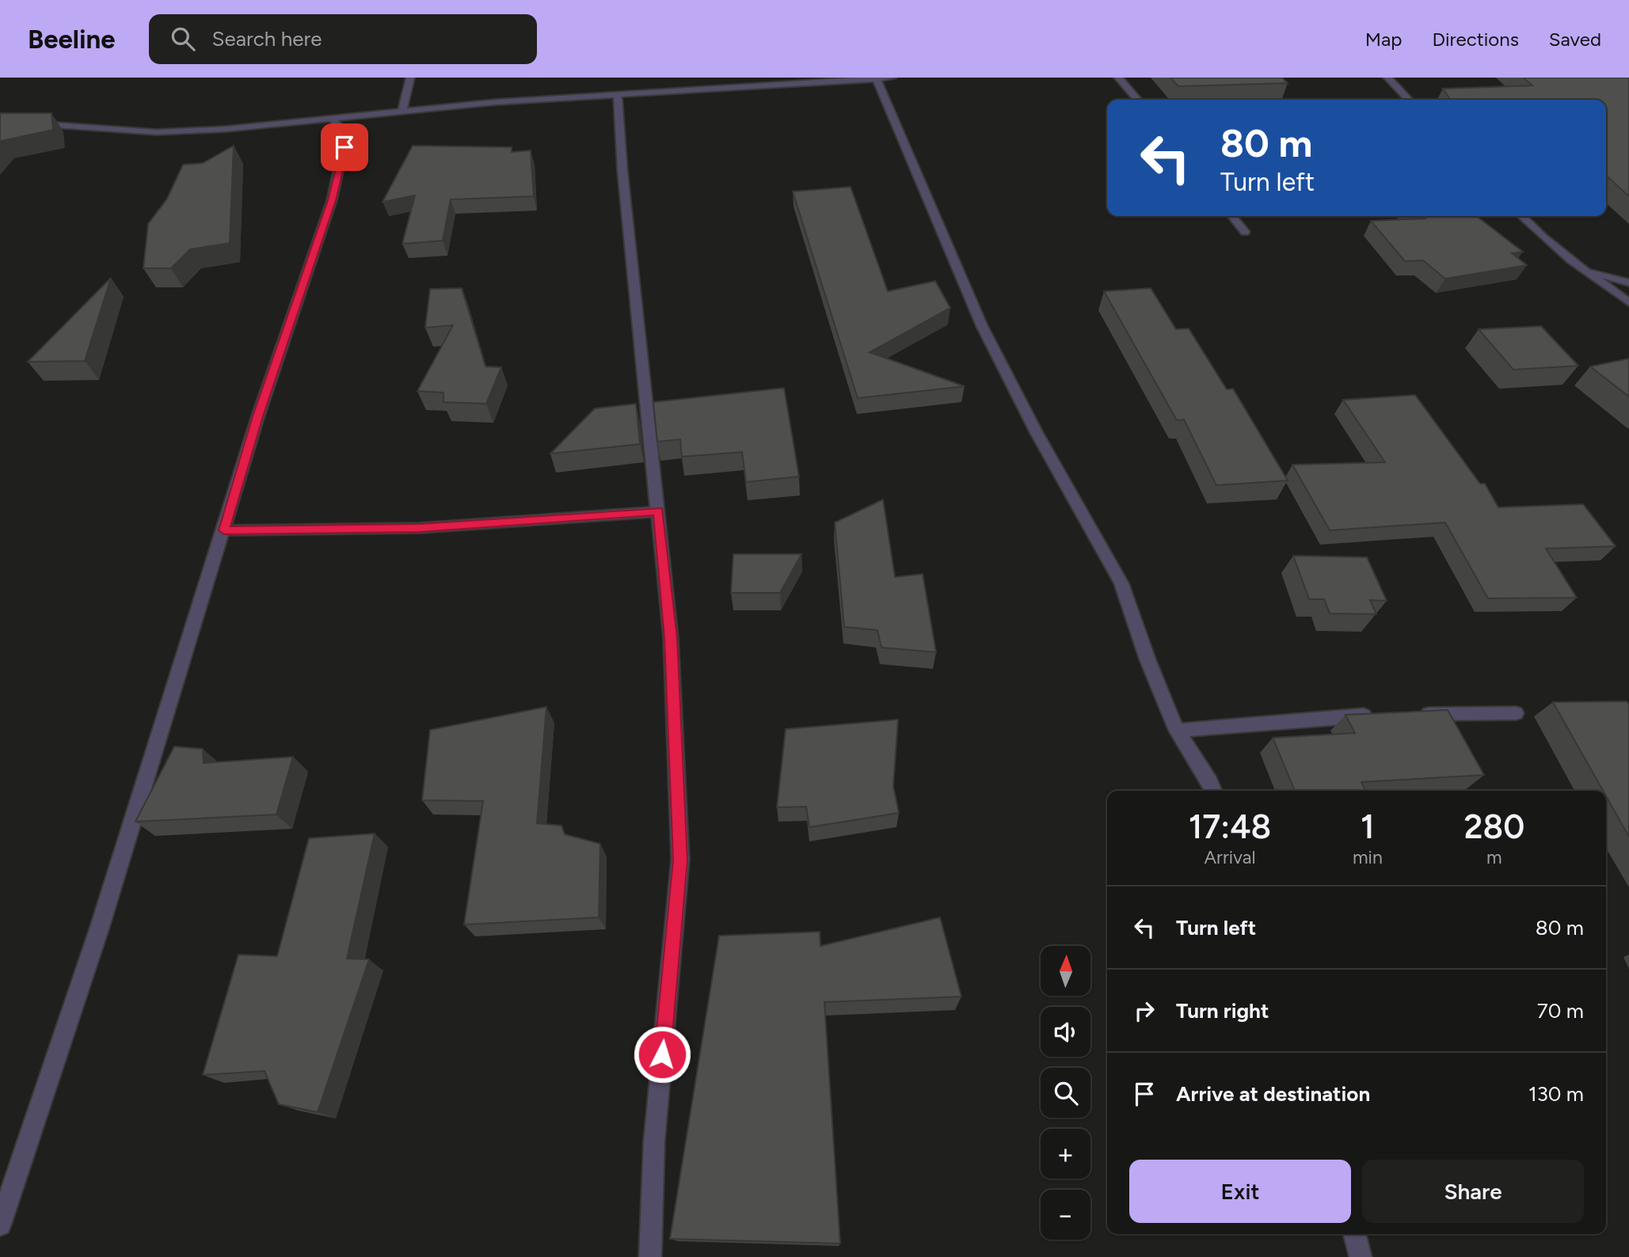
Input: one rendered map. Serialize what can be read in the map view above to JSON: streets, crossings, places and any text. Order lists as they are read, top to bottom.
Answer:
{
  "north": "top",
  "page": {
    "header": "Beeline",
    "search": "Search here",
    "nav": ["Map", "Directions", "Saved"],
    "turn": ["80 m", "Turn left"],
    "eta": [
      "17:48",
      "Arrival",
      "1",
      "min",
      "280",
      "m"
    ],
    "list": [
      {
        "name": "Turn left",
        "value": "80 m"
      },
      {
        "name": "Turn right",
        "value": "70 m"
      },
      {
        "name": "Arrive at destination",
        "value": "130 m"
      }
    ],
    "map_buttons": ["+", "−"],
    "buttons": ["Exit", "Share"]
  }
}
